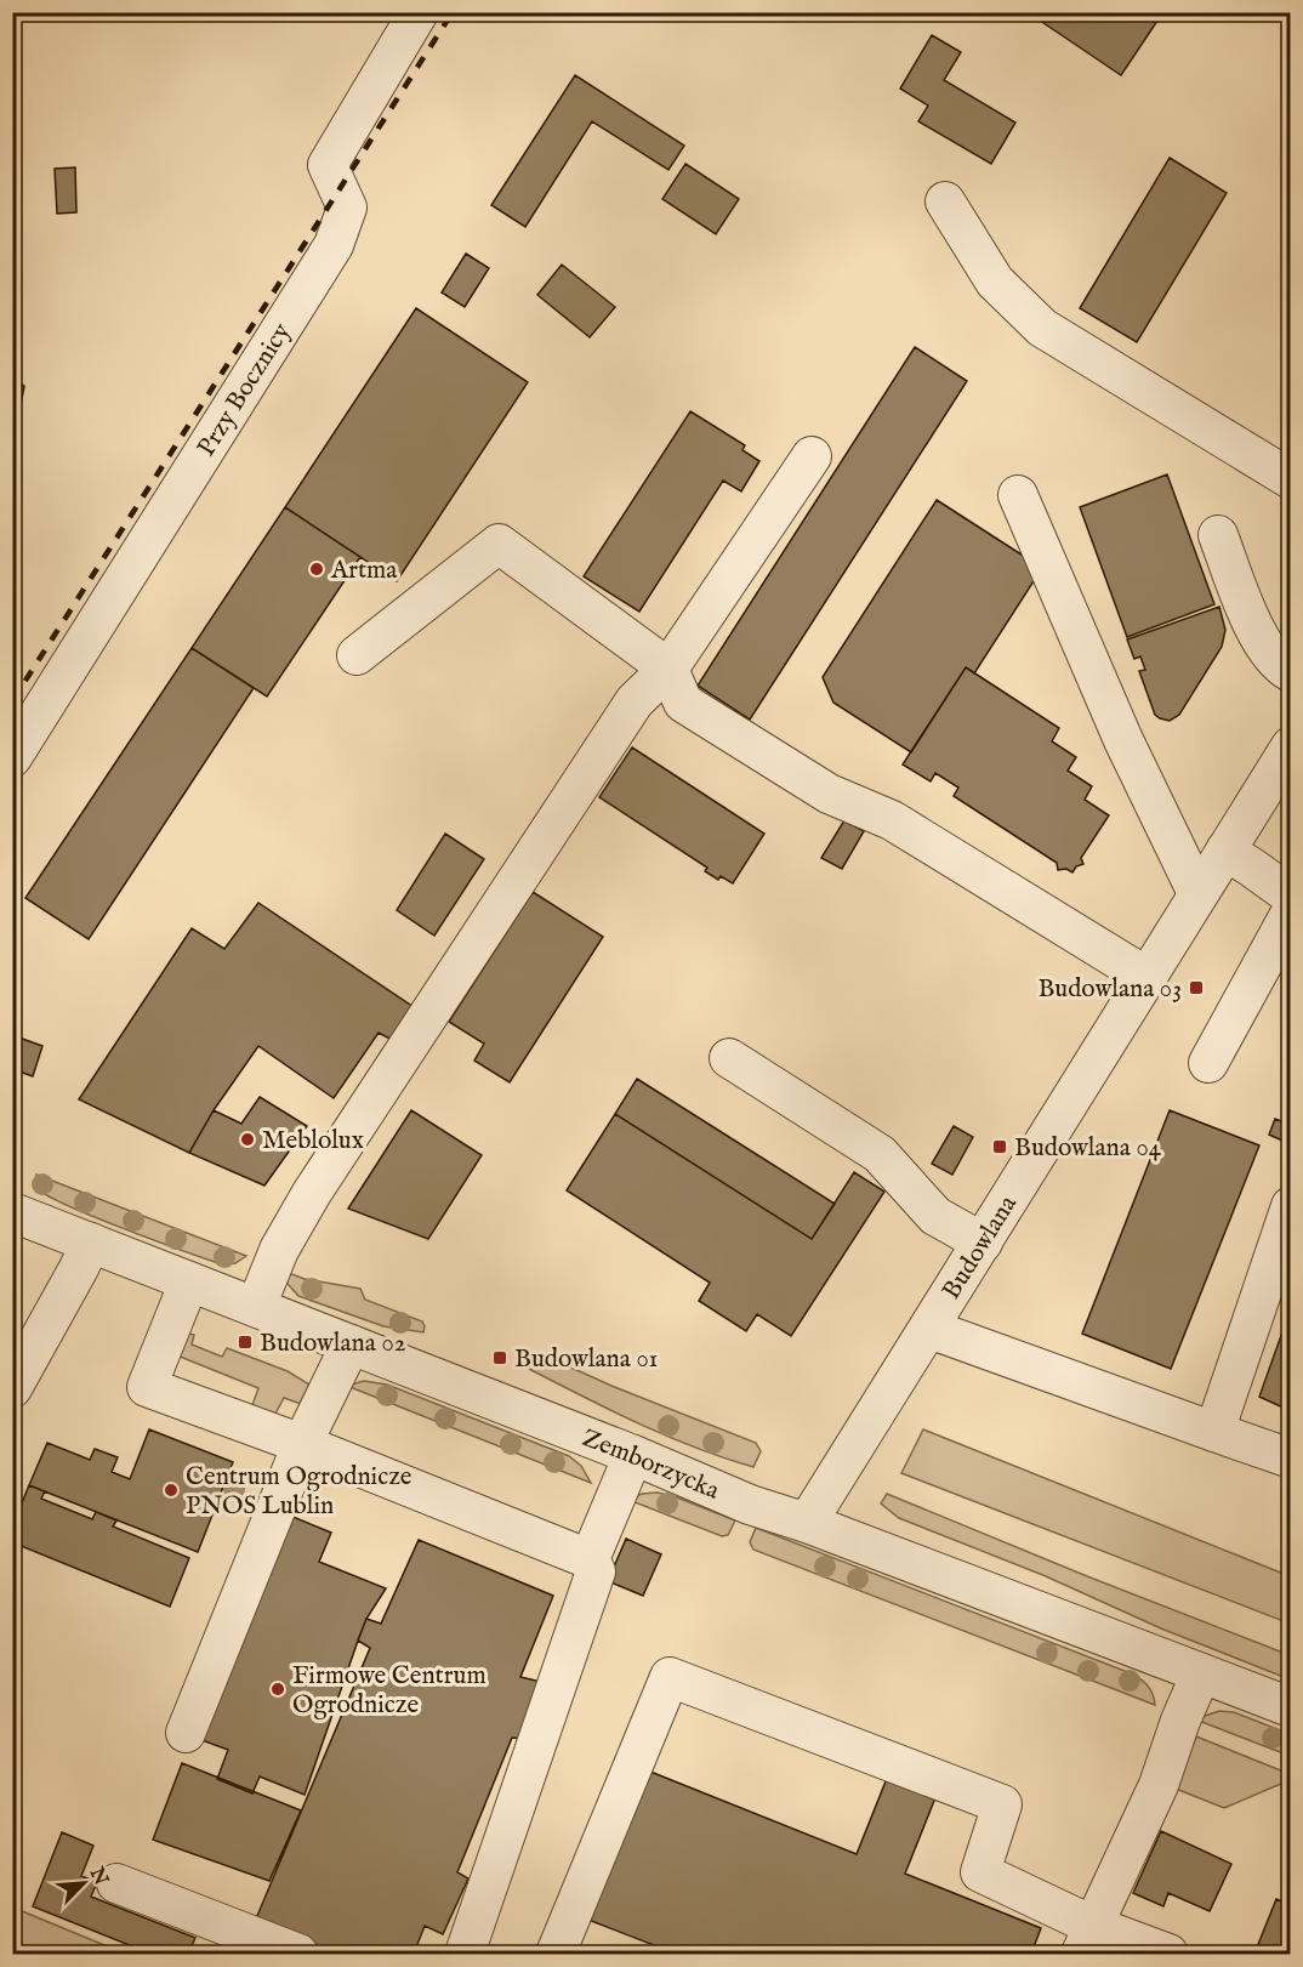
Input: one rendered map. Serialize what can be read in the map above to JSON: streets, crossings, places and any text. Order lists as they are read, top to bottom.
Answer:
{
  "streets": {
    "street": ["Przy Bocznicy", "Budowlana", "Zemborzycka"]
  },
  "crossings": [
    ["Budowlana", "Zemborzycka"]
  ],
  "places": {
    "other": [
      "Artma",
      "Meblolux",
      "Centrum Ogrodnicze PNOS Lublin",
      "Firmowe Centrum Ogrodnicze"
    ],
    "transit": [
      "Budowlana 03",
      "Budowlana 04",
      "Budowlana 02",
      "Budowlana 01"
    ]
  },
  "north": "top right"
}
